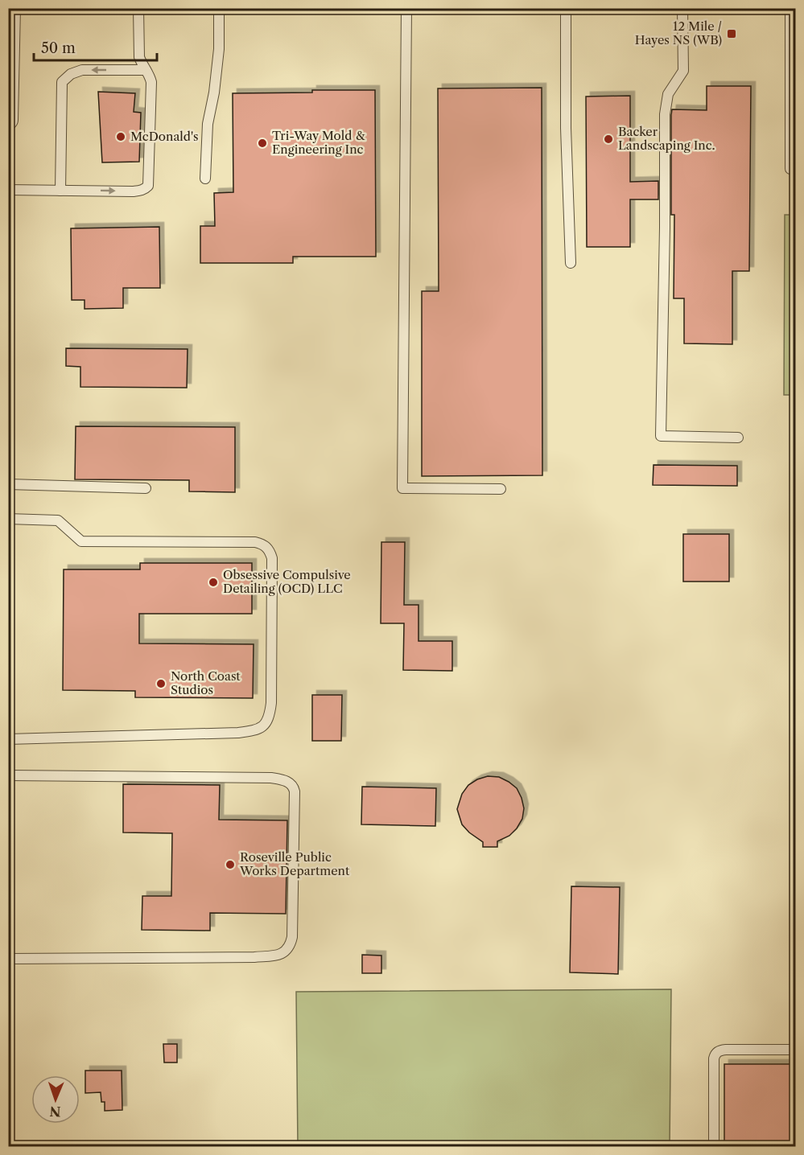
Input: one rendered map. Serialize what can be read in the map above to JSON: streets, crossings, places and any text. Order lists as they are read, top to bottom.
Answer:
{
  "places": {
    "transit": ["12 Mile / Hayes NS (WB)"],
    "other": [
      "McDonald's",
      "Backer Landscaping Inc.",
      "Tri-Way Mold & Engineering Inc",
      "Obsessive Compulsive Detailing (OCD) LLC",
      "North Coast Studios",
      "Roseville Public Works Department"
    ]
  },
  "scale_bar": "50 m",
  "north": "bottom"
}
